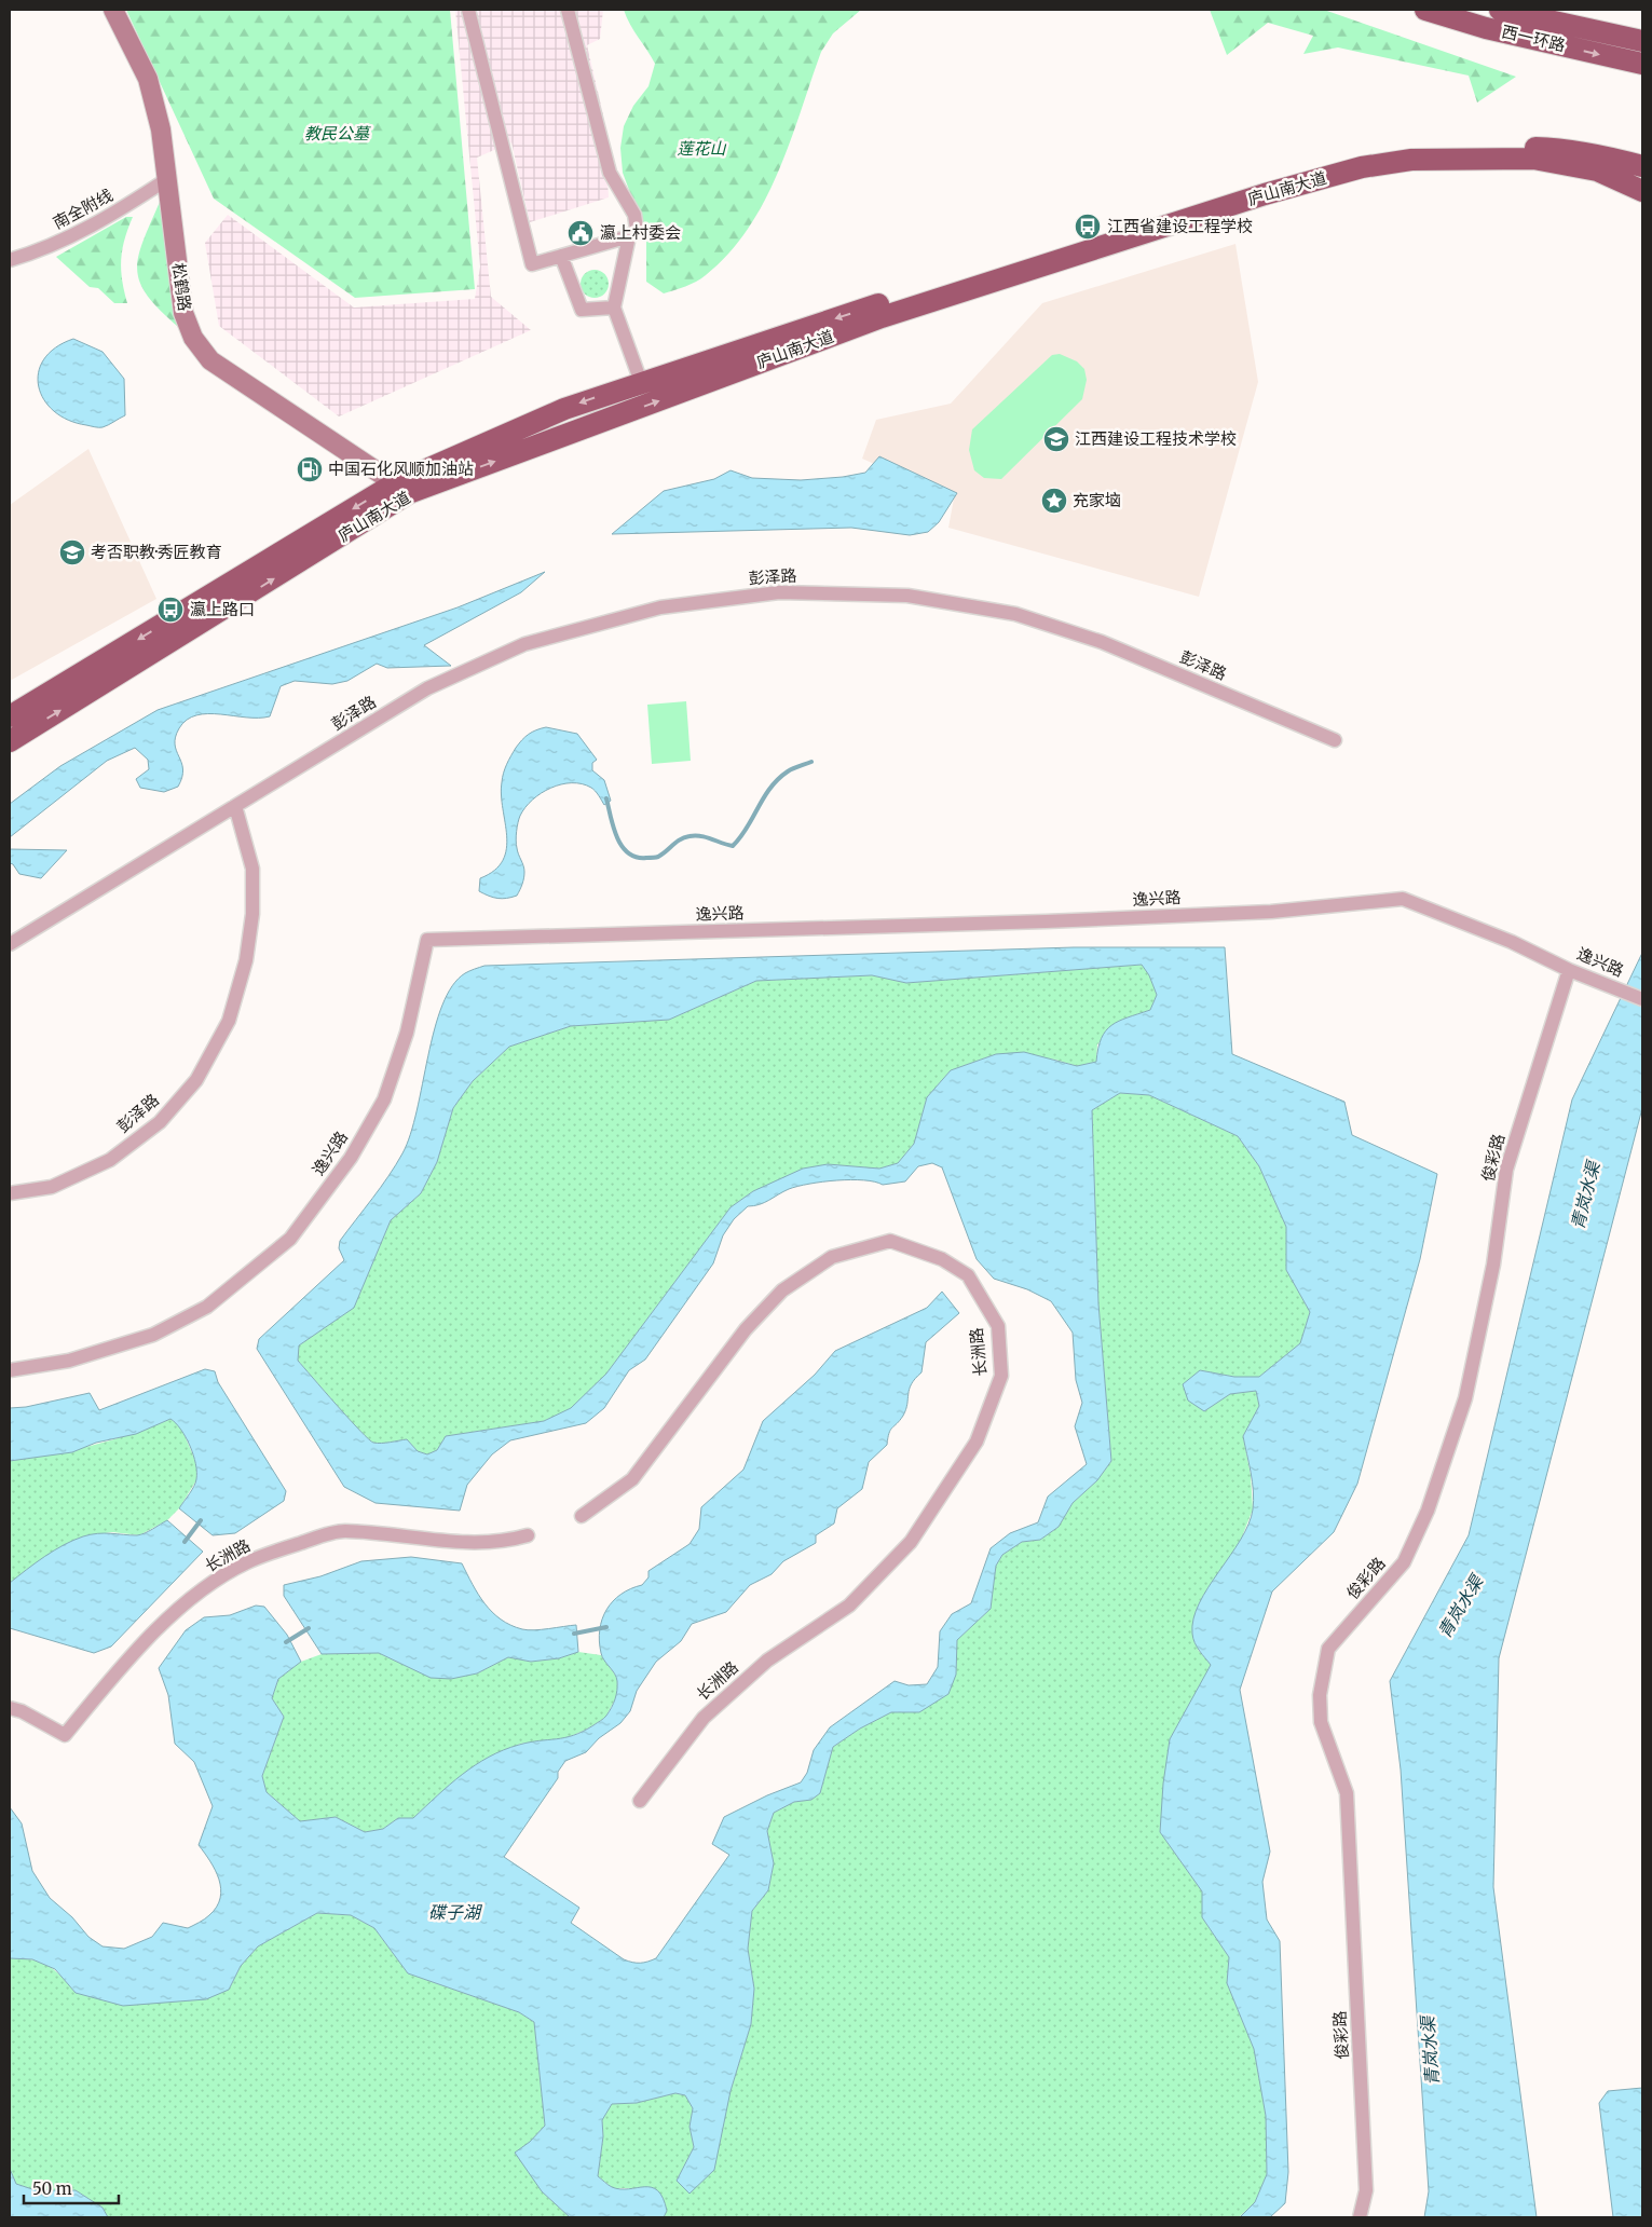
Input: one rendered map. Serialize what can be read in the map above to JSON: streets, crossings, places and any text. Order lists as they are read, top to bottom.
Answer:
{
  "streets": {
    "highway": ["西一环路", "庐山南大道"],
    "main road": ["松鹤路"],
    "street": [
      "南全附线",
      "彭泽路",
      "逸兴路",
      "俊彩路",
      "长洲路"
    ]
  },
  "crossings": [
    ["庐山南大道", "松鹤路"],
    ["南全附线", "松鹤路"],
    ["逸兴路", "俊彩路"]
  ],
  "water": ["青岚水渠", "碟子湖"],
  "parks": ["教民公墓", "莲花山"],
  "places": {
    "bus stop": ["江西省建设工程学校", "瀛上路口"],
    "public building": ["瀛上村委会"],
    "school or university": ["江西建设工程技术学校", "考否职教·秀匠教育"],
    "fuel station": ["中国石化风顺加油站"],
    "place": ["充家垴"]
  },
  "scale_bar": "50 m"
}
